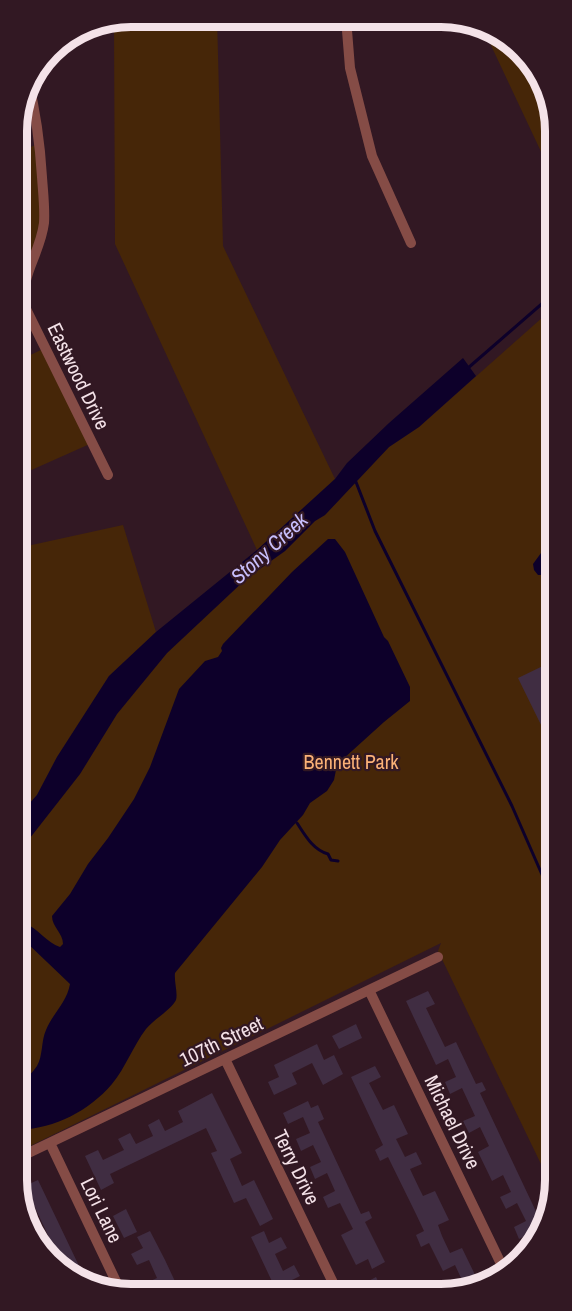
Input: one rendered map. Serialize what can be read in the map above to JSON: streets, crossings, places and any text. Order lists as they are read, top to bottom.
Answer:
{
  "streets": {
    "street": [
      "Eastwood Drive",
      "107th Street",
      "Michael Drive",
      "Terry Drive",
      "Lori Lane"
    ]
  },
  "crossings": [
    ["107th Street", "Michael Drive"],
    ["107th Street", "Terry Drive"],
    ["107th Street", "Lori Lane"]
  ],
  "water": ["Stony Creek"],
  "parks": ["Bennett Park"]
}
